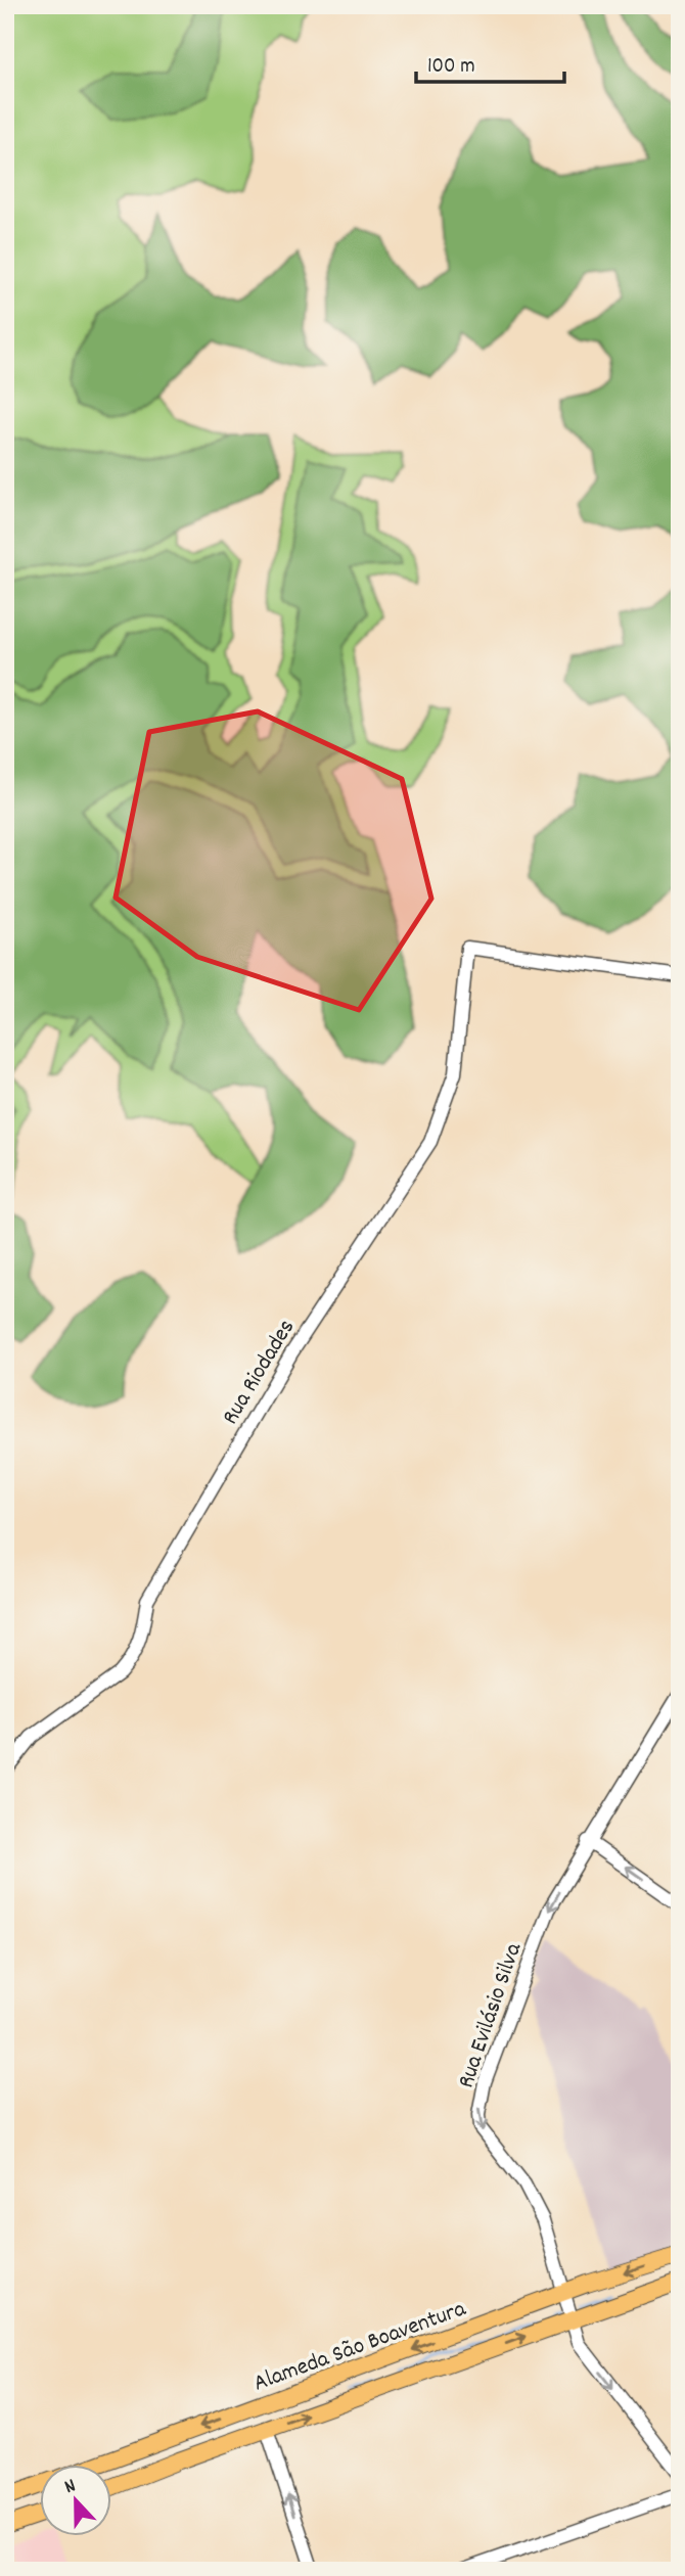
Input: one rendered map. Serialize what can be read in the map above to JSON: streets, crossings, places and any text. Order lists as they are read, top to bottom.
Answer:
{
  "streets": {
    "highway": ["Alameda São Boaventura"],
    "street": ["Rua Riodades", "Rua Evilásio Silva"]
  },
  "crossings": [
    ["Rua Evilásio Silva", "Alameda São Boaventura"]
  ],
  "one_way": ["Rua Evilásio Silva"],
  "scale_bar": "100 m",
  "north": "top"
}
